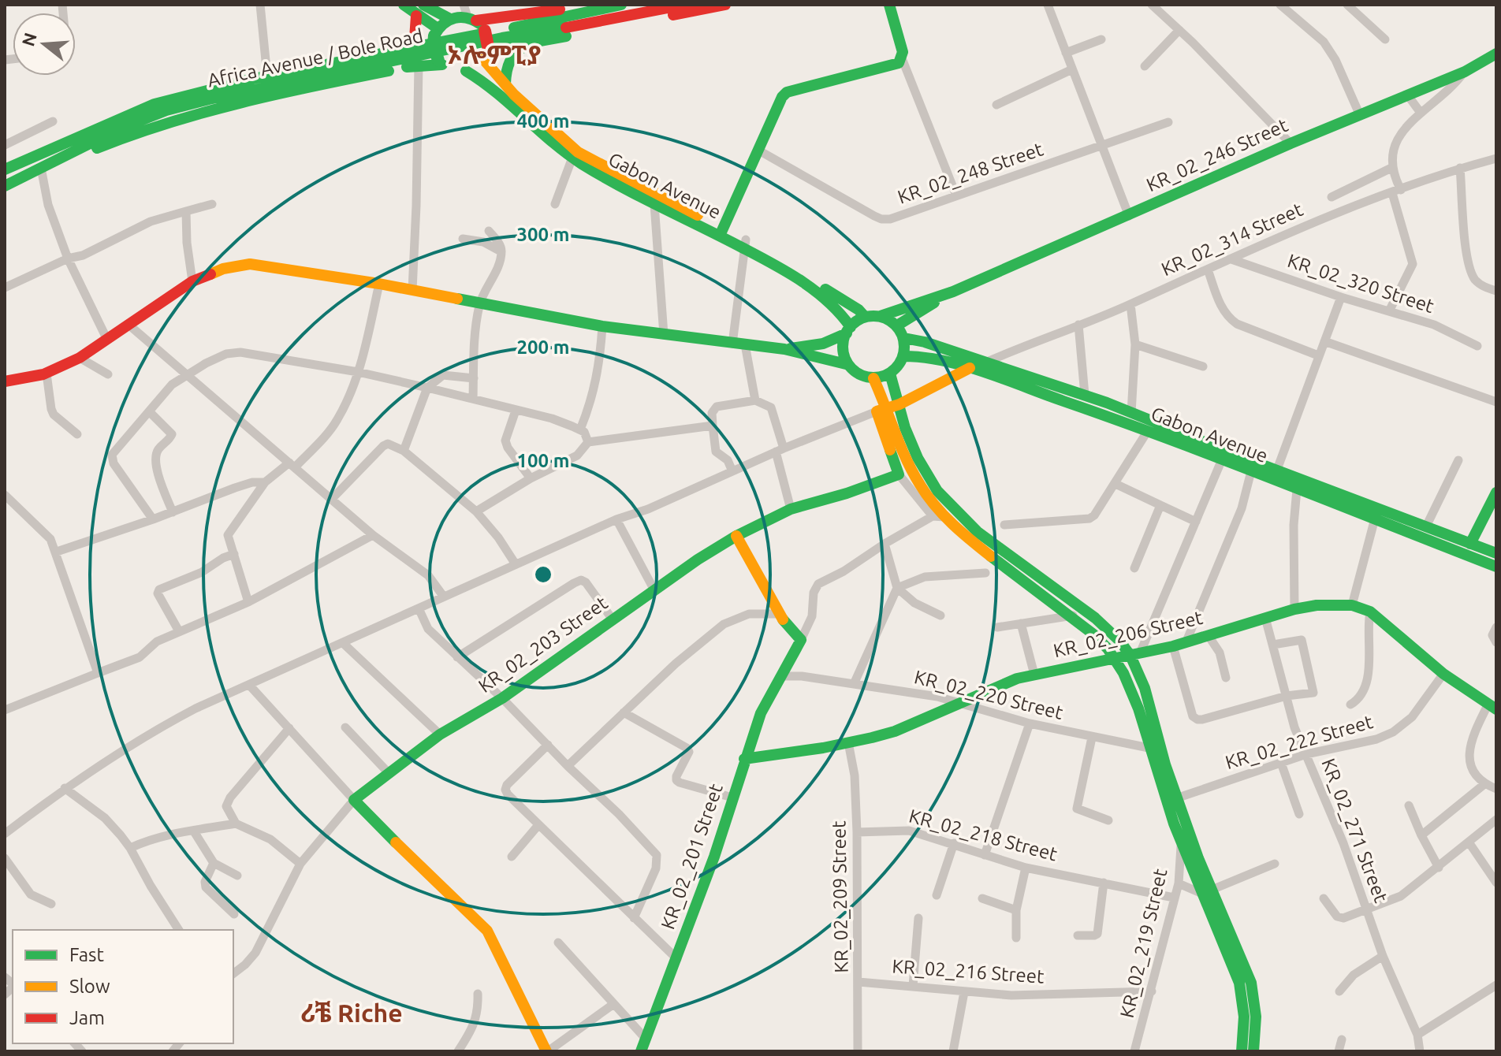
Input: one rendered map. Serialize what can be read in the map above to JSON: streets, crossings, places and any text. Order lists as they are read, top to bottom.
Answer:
{
  "streets": {
    "main road": [
      "Africa Avenue / Bole Road",
      "KR_02_246 Street",
      "Gabon Avenue",
      "KR_02_206 Street",
      "KR_02_203 Street",
      "KR_02_201 Street"
    ],
    "street": [
      "KR_02_248 Street",
      "KR_02_314 Street",
      "KR_02_320 Street",
      "KR_02_220 Street",
      "KR_02_222 Street",
      "KR_02_271 Street",
      "KR_02_218 Street",
      "KR_02_209 Street",
      "KR_02_219 Street",
      "KR_02_216 Street"
    ]
  },
  "crossings": [
    ["KR_02_246 Street", "Gabon Avenue"],
    ["Gabon Avenue", "KR_02_314 Street"],
    ["KR_02_314 Street", "KR_02_320 Street"],
    ["KR_02_206 Street", "KR_02_220 Street"],
    ["KR_02_206 Street", "KR_02_222 Street"],
    ["KR_02_206 Street", "KR_02_271 Street"],
    ["KR_02_206 Street", "KR_02_201 Street"],
    ["KR_02_206 Street", "KR_02_209 Street"],
    ["KR_02_220 Street", "KR_02_201 Street"],
    ["KR_02_222 Street", "KR_02_271 Street"],
    ["KR_02_218 Street", "KR_02_209 Street"],
    ["KR_02_218 Street", "KR_02_219 Street"],
    ["KR_02_209 Street", "KR_02_216 Street"],
    ["KR_02_219 Street", "KR_02_216 Street"]
  ],
  "districts": ["ኦሎምፒያ", "ሪቼ Riche"],
  "legend": ["Fast", "Slow", "Jam"],
  "north": "left",
  "rings": [
    "400 m",
    "300 m",
    "200 m",
    "100 m"
  ]
}
